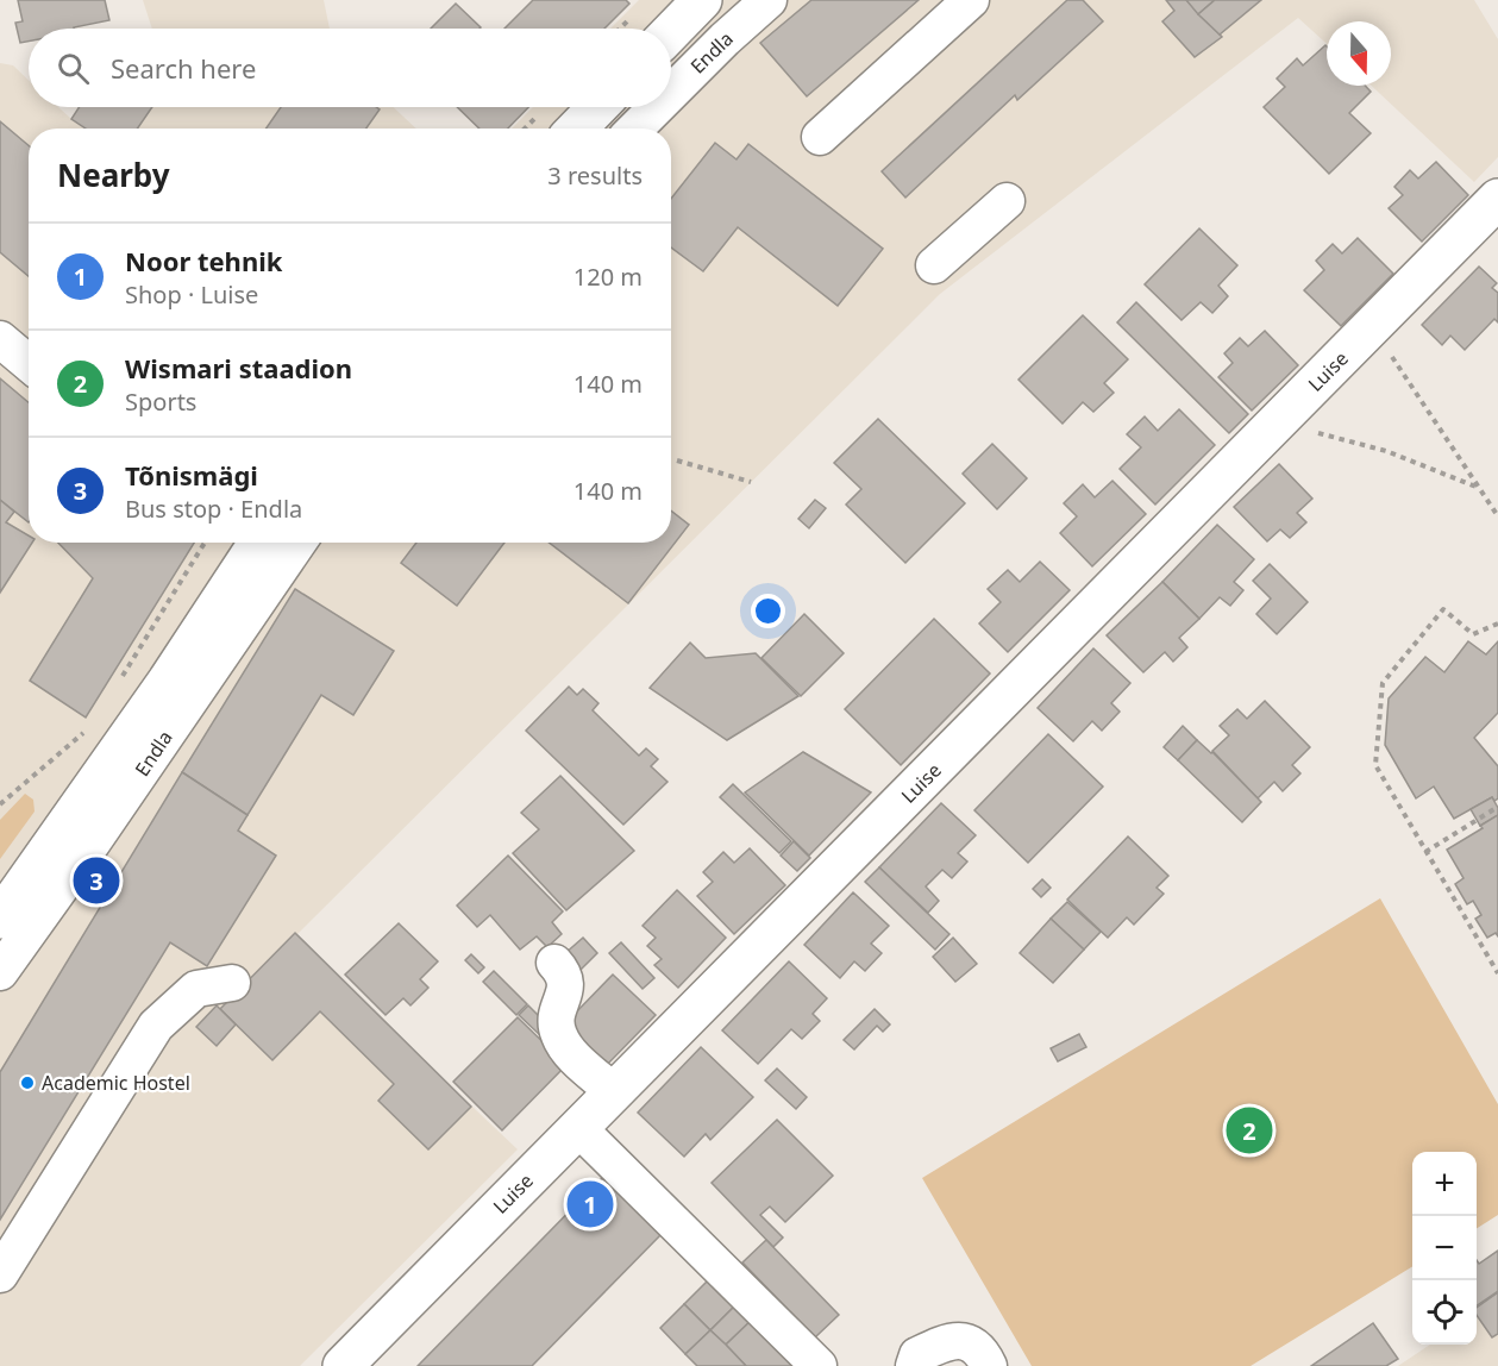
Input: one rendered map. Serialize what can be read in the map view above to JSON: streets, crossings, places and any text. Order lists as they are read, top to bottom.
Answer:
{
  "streets": {
    "main road": ["Endla", "Luise"]
  },
  "places": ["Academic Hostel"],
  "north": "bottom",
  "page": {
    "search": "Search here",
    "heading": ["Nearby", "3 results"],
    "list": [
      {
        "mark": "1",
        "name": "Noor tehnik",
        "note": "Shop · Luise",
        "value": "120 m"
      },
      {
        "mark": "2",
        "name": "Wismari staadion",
        "note": "Sports",
        "value": "140 m"
      },
      {
        "mark": "3",
        "name": "Tõnismägi",
        "note": "Bus stop · Endla",
        "value": "140 m"
      }
    ],
    "pins": ["3", "2", "1"],
    "map_buttons": ["+", "−"]
  }
}
